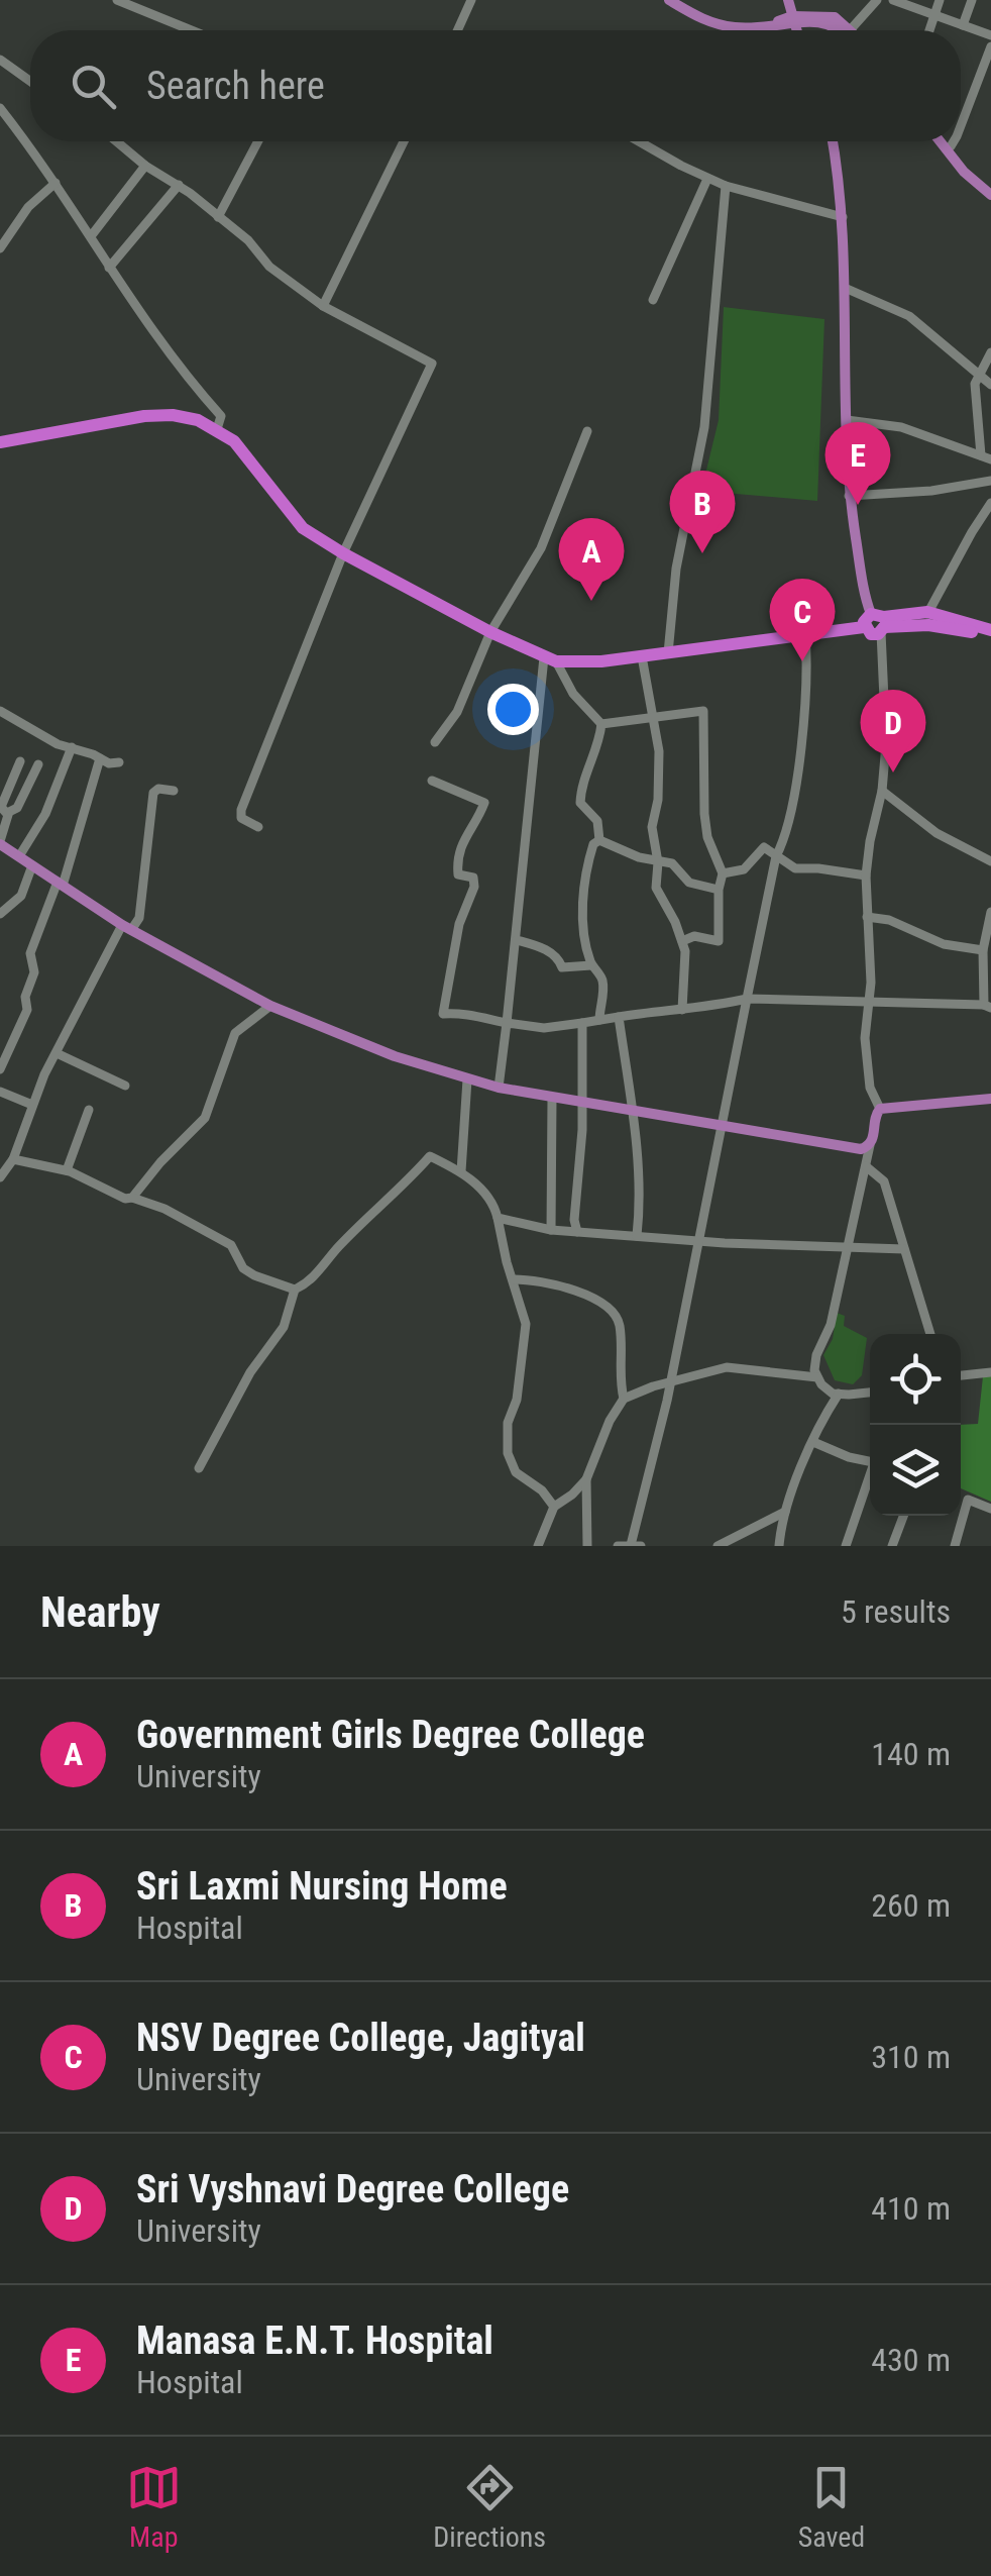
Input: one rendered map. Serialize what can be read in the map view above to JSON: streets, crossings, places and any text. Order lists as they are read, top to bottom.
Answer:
{
  "page": {
    "search": "Search here",
    "pins": [
      "E",
      "B",
      "A",
      "C",
      "D"
    ],
    "heading": ["Nearby", "5 results"],
    "list": [
      {
        "mark": "A",
        "name": "Government Girls Degree College",
        "note": "University",
        "value": "140 m"
      },
      {
        "mark": "B",
        "name": "Sri Laxmi Nursing Home",
        "note": "Hospital",
        "value": "260 m"
      },
      {
        "mark": "C",
        "name": "NSV Degree College, Jagityal",
        "note": "University",
        "value": "310 m"
      },
      {
        "mark": "D",
        "name": "Sri Vyshnavi Degree College",
        "note": "University",
        "value": "410 m"
      },
      {
        "mark": "E",
        "name": "Manasa E.N.T. Hospital",
        "note": "Hospital",
        "value": "430 m"
      }
    ],
    "nav": ["Map", "Directions", "Saved"]
  }
}
